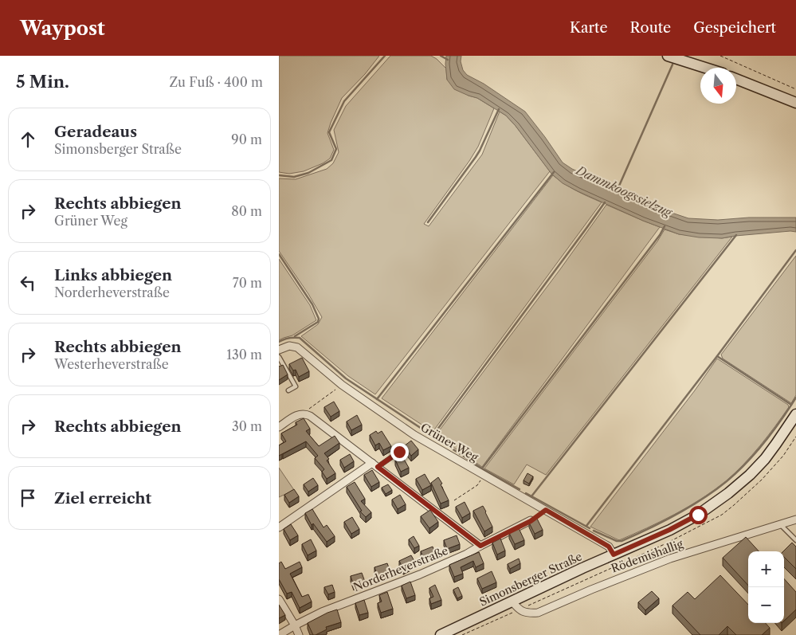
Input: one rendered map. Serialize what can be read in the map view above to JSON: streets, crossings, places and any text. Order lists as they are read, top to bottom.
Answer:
{
  "streets": {
    "main road": ["Simonsberger Straße"],
    "street": ["Grüner Weg", "Rödemishallig", "Norderheverstraße"]
  },
  "crossings": [
    ["Grüner Weg", "Simonsberger Straße"],
    ["Rödemishallig", "Simonsberger Straße"]
  ],
  "water": ["Dammkoogssielzug"],
  "north": "bottom",
  "page": {
    "header": "Waypost",
    "nav": ["Karte", "Route", "Gespeichert"],
    "heading": ["5 Min.", "Zu Fuß · 400 m"],
    "list": [
      ["Geradeaus", "Simonsberger Straße", "90 m"],
      ["Rechts abbiegen", "Grüner Weg", "80 m"],
      ["Links abbiegen", "Norderheverstraße", "70 m"],
      ["Rechts abbiegen", "Westerheverstraße", "130 m"],
      ["Rechts abbiegen", "30 m"],
      "Ziel erreicht"
    ],
    "map_buttons": ["+", "−"]
  }
}
